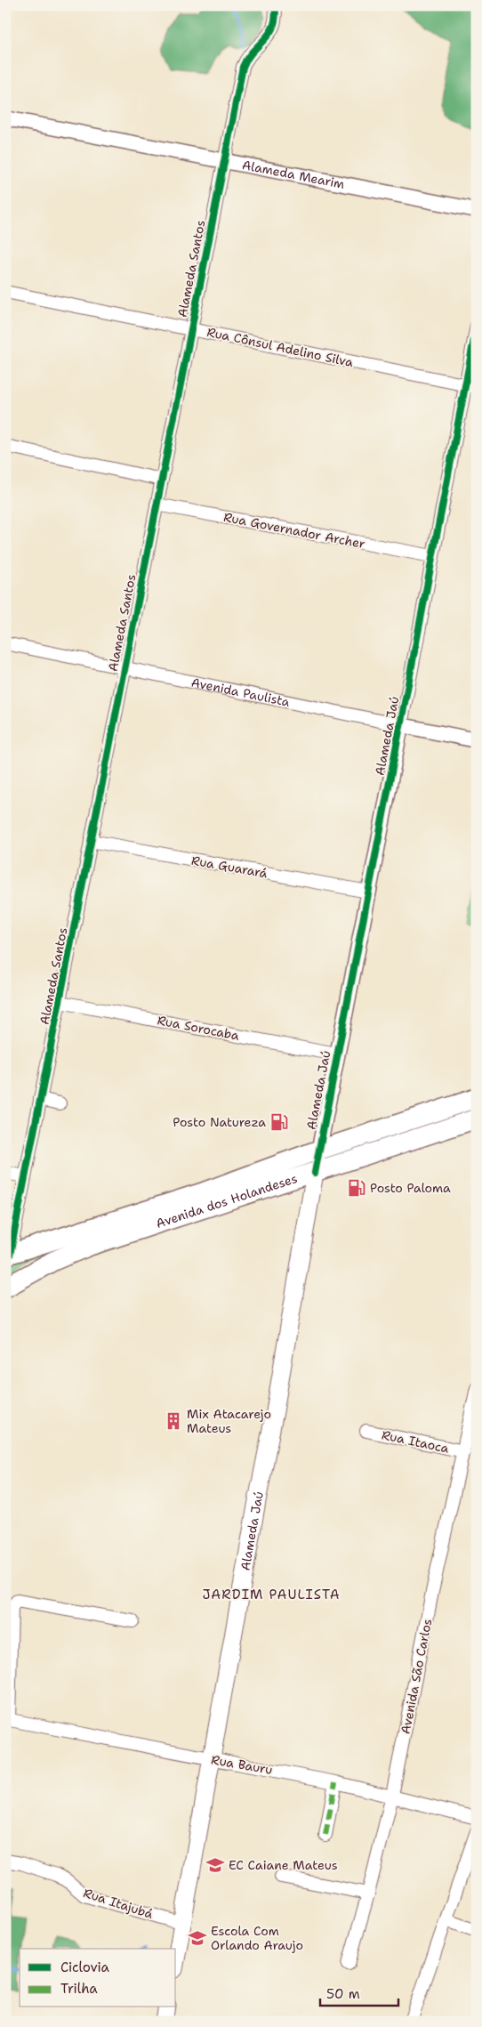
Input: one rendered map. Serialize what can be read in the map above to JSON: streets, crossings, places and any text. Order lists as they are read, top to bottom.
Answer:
{
  "streets": {
    "main road": ["Alameda Jaú", "Avenida dos Holandeses"],
    "street": [
      "Alameda Mearim",
      "Alameda Santos",
      "Rua Cônsul Adelino Silva",
      "Rua Governador Archer",
      "Avenida Paulista",
      "Rua Guarará",
      "Rua Sorocaba",
      "Rua Itaoca",
      "Avenida São Carlos",
      "Rua Bauru",
      "Rua Itajubá"
    ]
  },
  "crossings": [
    ["Alameda Mearim", "Alameda Santos"],
    ["Alameda Santos", "Rua Cônsul Adelino Silva"],
    ["Alameda Santos", "Rua Governador Archer"],
    ["Alameda Santos", "Avenida Paulista"],
    ["Alameda Santos", "Rua Guarará"],
    ["Alameda Santos", "Rua Sorocaba"],
    ["Alameda Santos", "Avenida dos Holandeses"],
    ["Rua Cônsul Adelino Silva", "Alameda Jaú"],
    ["Rua Governador Archer", "Alameda Jaú"],
    ["Avenida Paulista", "Alameda Jaú"],
    ["Alameda Jaú", "Rua Guarará"],
    ["Alameda Jaú", "Rua Sorocaba"],
    ["Alameda Jaú", "Avenida dos Holandeses"],
    ["Alameda Jaú", "Rua Bauru"],
    ["Alameda Jaú", "Rua Itajubá"],
    ["Rua Itaoca", "Avenida São Carlos"],
    ["Avenida São Carlos", "Rua Bauru"]
  ],
  "districts": ["JARDIM PAULISTA"],
  "places": {
    "fuel station": ["Posto Natureza", "Posto Paloma"],
    "building": ["Mix Atacarejo Mateus"],
    "school or university": ["EC Caiane Mateus", "Escola Com Orlando Araujo"]
  },
  "legend": ["Ciclovia", "Trilha"],
  "scale_bar": "50 m"
}
